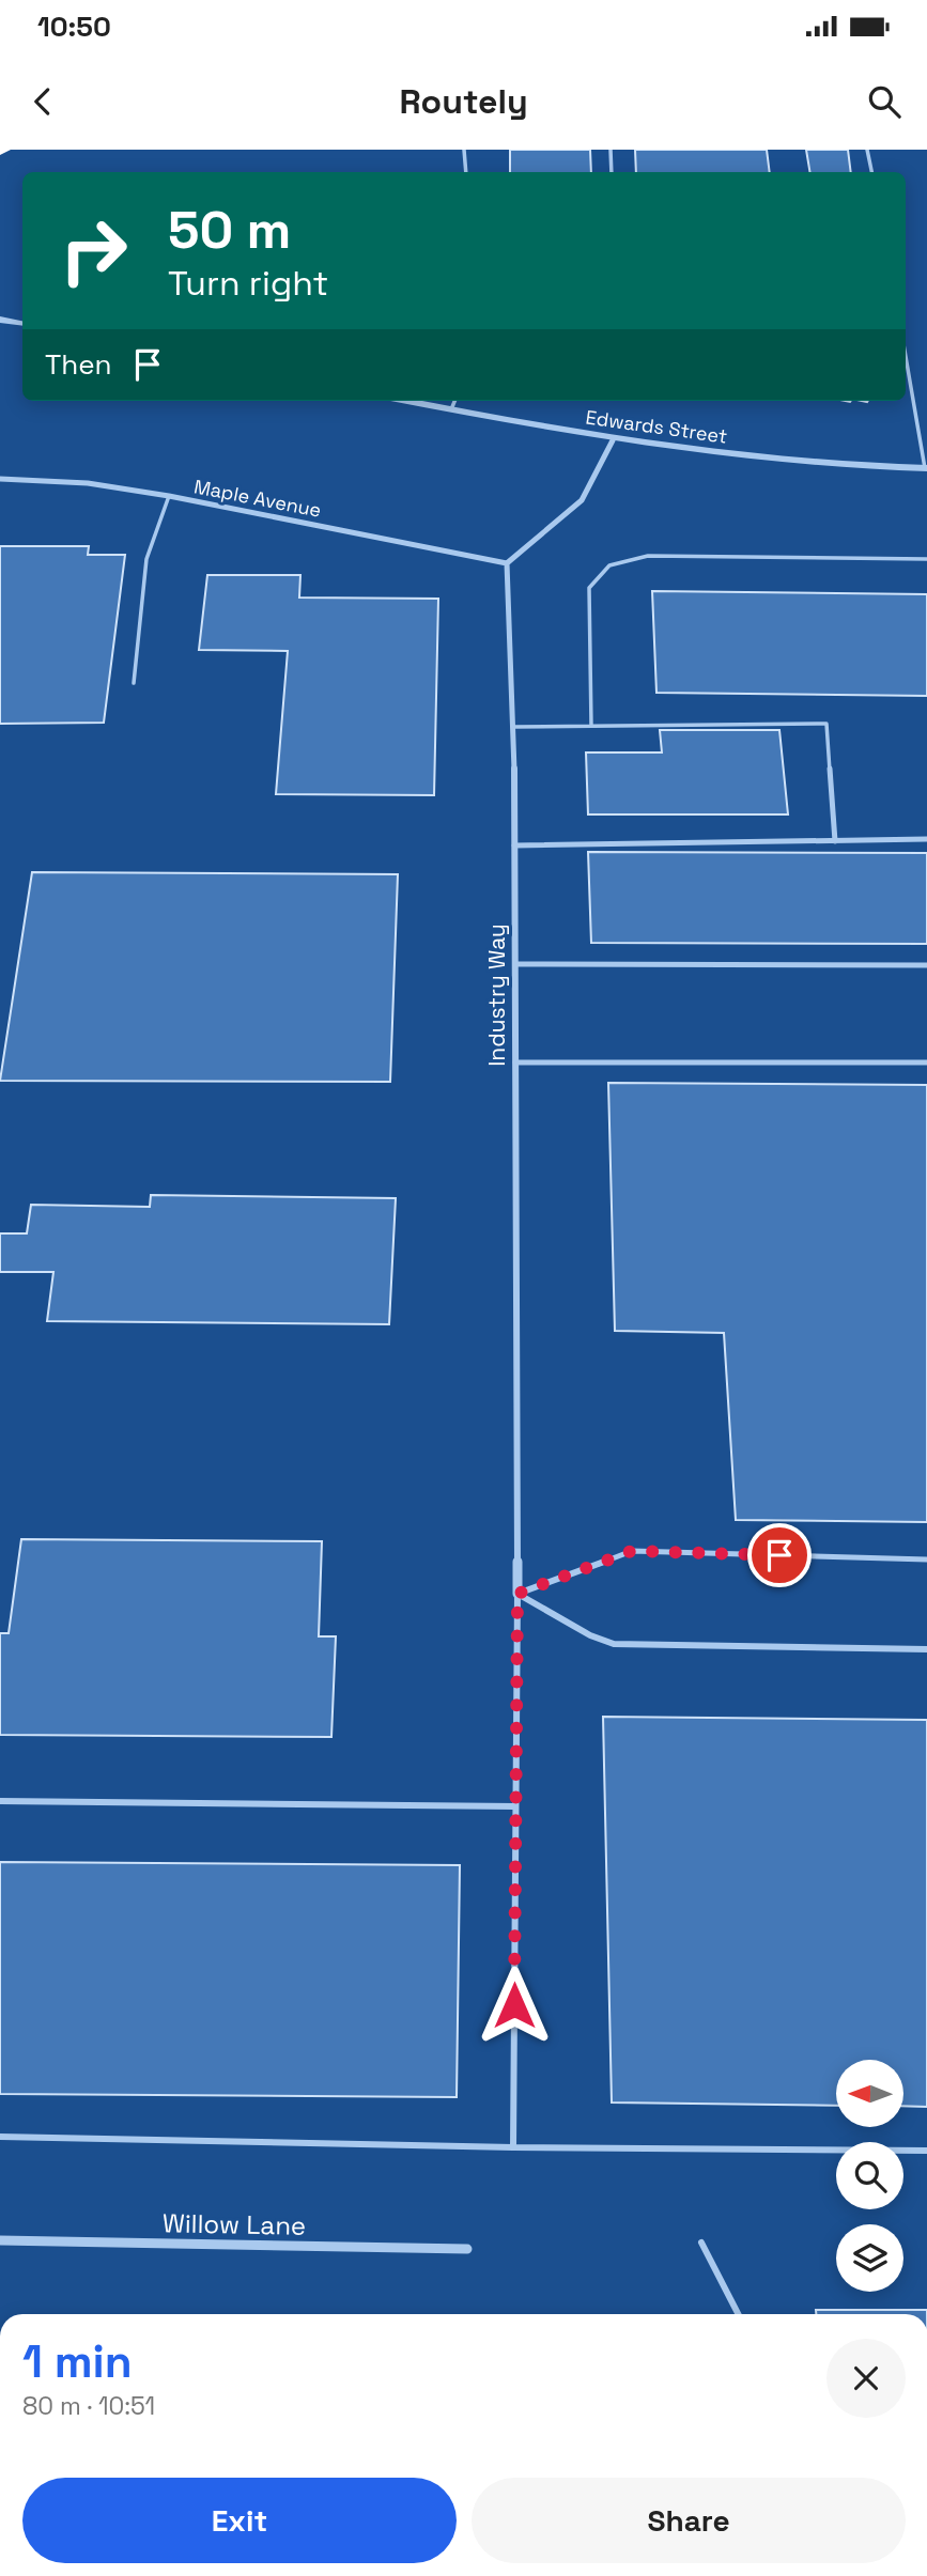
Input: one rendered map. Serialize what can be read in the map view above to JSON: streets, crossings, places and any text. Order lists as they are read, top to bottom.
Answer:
{
  "streets": {
    "street": [
      "Edwards Street",
      "Maple Avenue",
      "Industry Way",
      "Willow Lane"
    ]
  },
  "crossings": [
    ["Maple Avenue", "Industry Way"]
  ],
  "north": "left",
  "page": {
    "status": "10:50",
    "header": "Routely",
    "turn": ["50 m", "Turn right"],
    "then": "Then",
    "heading": ["1 min", "80 m · 10:51"],
    "buttons": ["Exit", "Share"]
  }
}
